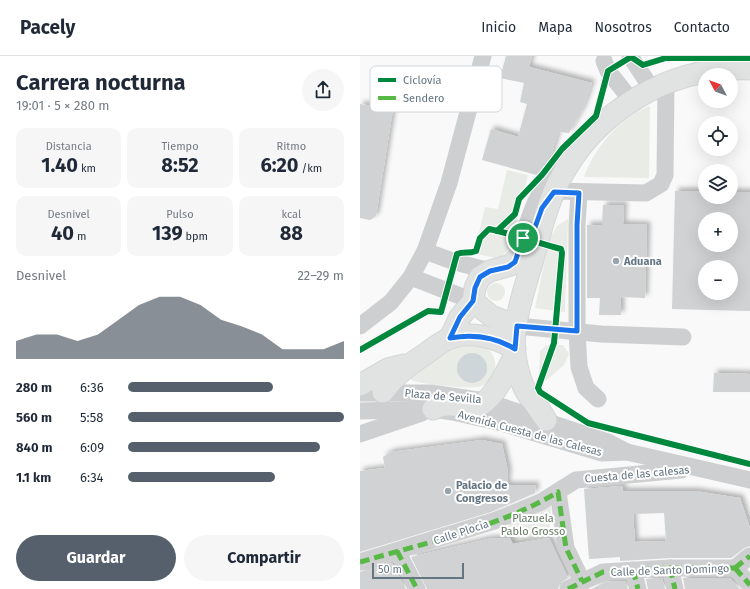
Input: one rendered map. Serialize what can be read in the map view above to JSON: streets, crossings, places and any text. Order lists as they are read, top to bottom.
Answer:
{
  "streets": {
    "main road": ["Plaza de Sevilla", "Avenida Cuesta de las Calesas"],
    "street": ["Cuesta de las calesas", "Calle Plocia", "Calle de Santo Domingo"]
  },
  "crossings": [
    ["Plaza de Sevilla", "Avenida Cuesta de las Calesas"],
    ["Avenida Cuesta de las Calesas", "Cuesta de las calesas"],
    ["Cuesta de las calesas", "Calle Plocia"]
  ],
  "parks": ["Plazuela Pablo Grosso"],
  "places": ["Aduana", "Palacio de Congresos"],
  "legend": ["Ciclovía", "Sendero"],
  "scale_bar": "50 m",
  "north": "top left",
  "page": {
    "header": "Pacely",
    "nav": [
      "Inicio",
      "Mapa",
      "Nosotros",
      "Contacto"
    ],
    "heading": ["Carrera nocturna", "19:01 · 5 × 280 m"],
    "map_buttons": ["+", "−"],
    "stats": [
      ["Distancia", "1.40 km"],
      ["Tiempo", "8:52"],
      ["Ritmo", "6:20 /km"],
      ["Desnivel", "40 m"],
      ["Pulso", "139 bpm"],
      ["kcal", "88"]
    ],
    "chart": ["Desnivel", "22–29 m"],
    "list": [
      {
        "name": "280 m",
        "note": "6:36"
      },
      {
        "name": "560 m",
        "note": "5:58"
      },
      {
        "name": "840 m",
        "note": "6:09"
      },
      {
        "name": "1.1 km",
        "note": "6:34"
      }
    ],
    "buttons": ["Guardar", "Compartir"],
    "scale": "50 m"
  }
}
